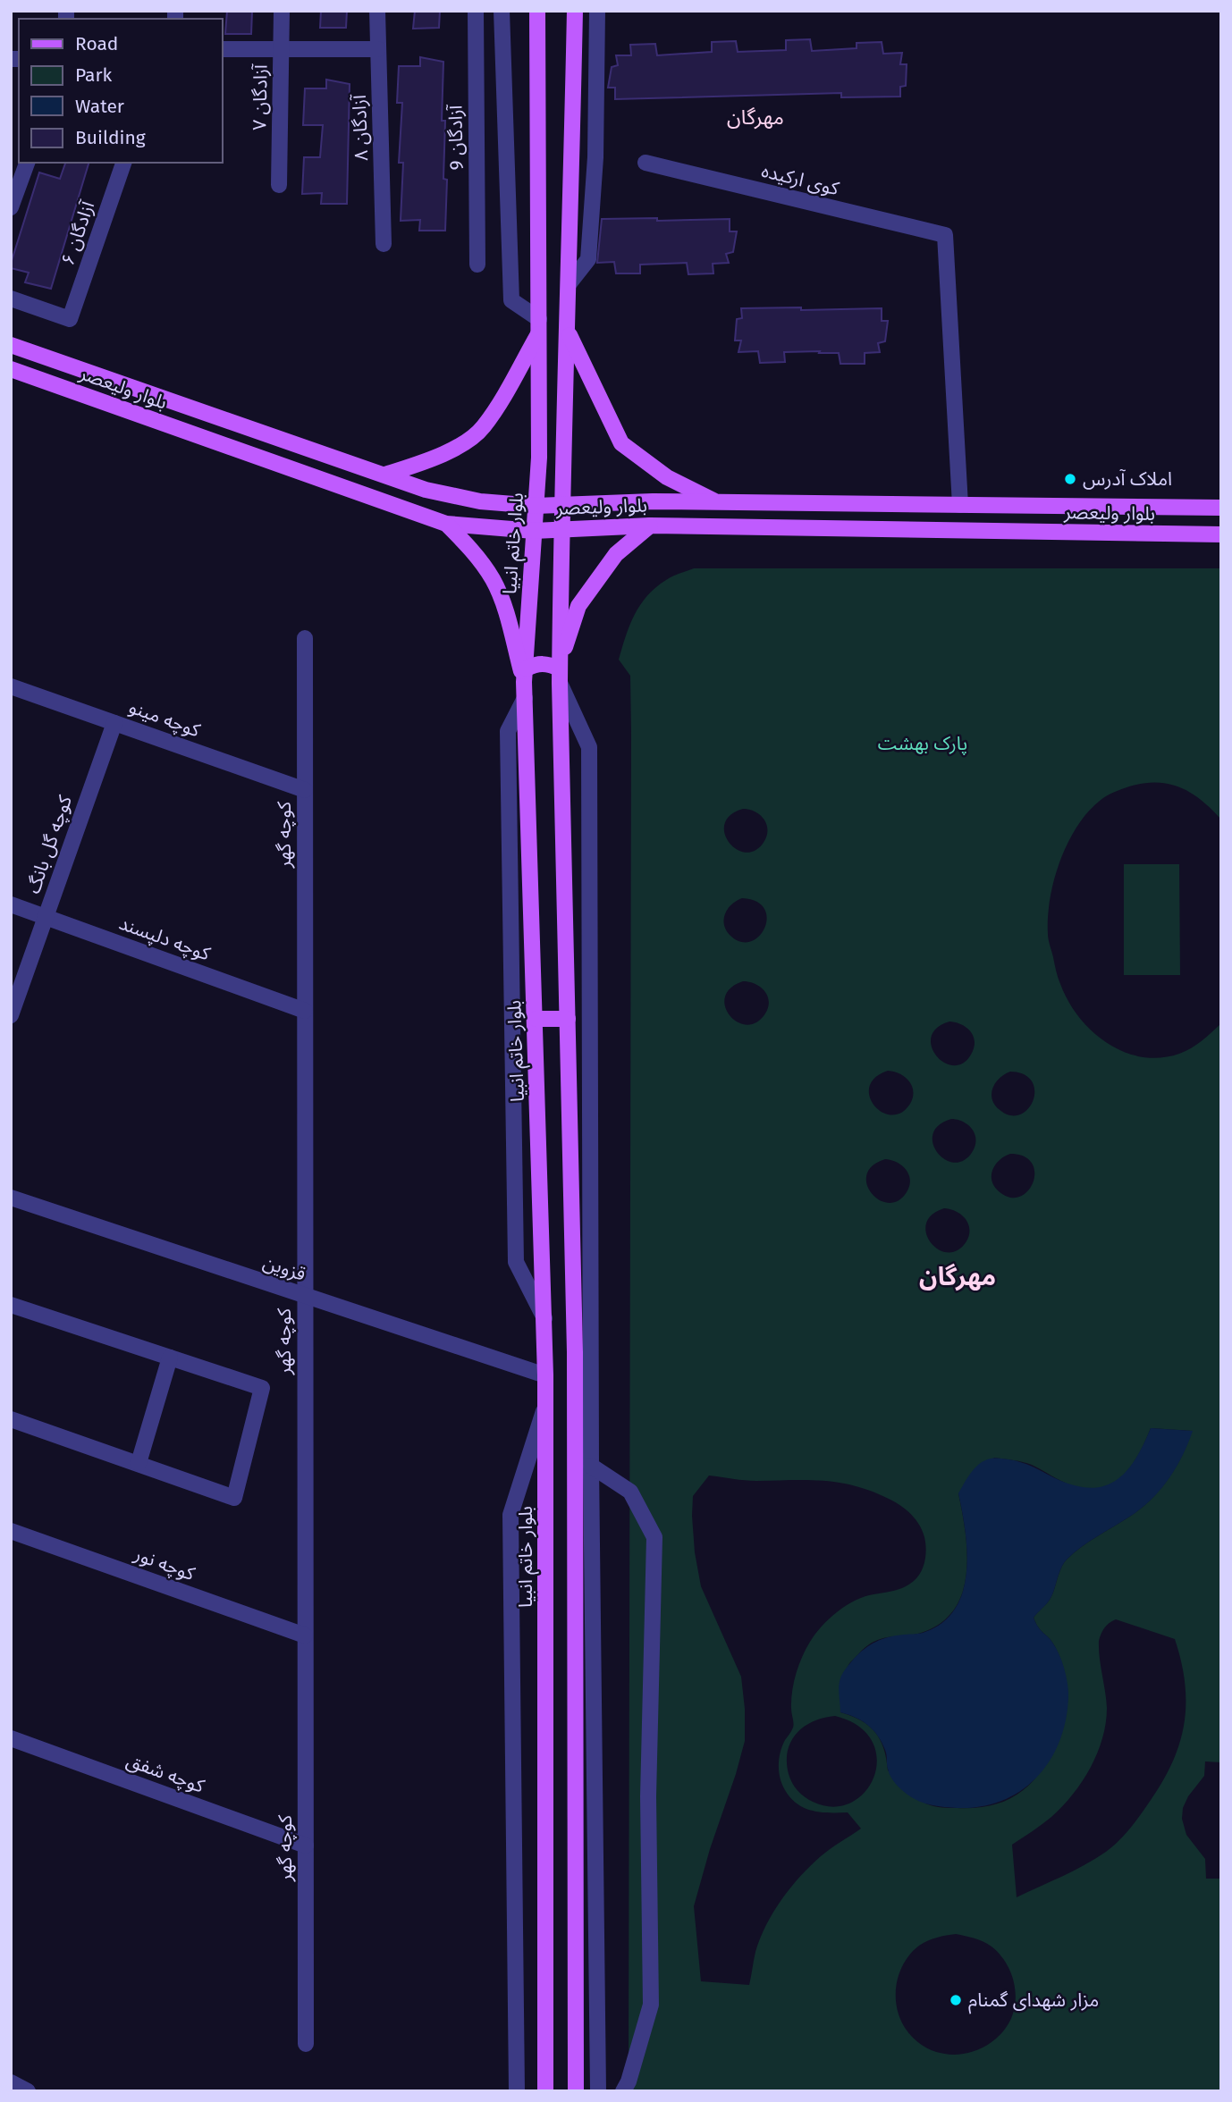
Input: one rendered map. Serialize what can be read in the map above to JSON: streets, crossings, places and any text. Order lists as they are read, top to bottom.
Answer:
{
  "streets": {
    "main road": ["بلوار ولیعصر", "بلوار خاتم انبیا"],
    "street": [
      "آزادگان ۷",
      "آزادگان ۸",
      "آزادگان 9",
      "کوی ارکیده",
      "آزادگان ۶",
      "کوچه مینو",
      "کوچه گهر",
      "کوچه گل بانگ",
      "کوچه دلپسند",
      "قزوین",
      "کوچه نور",
      "کوچه شفق"
    ]
  },
  "crossings": [
    ["کوی ارکیده", "بلوار ولیعصر"],
    ["بلوار ولیعصر", "بلوار خاتم انبیا"],
    ["بلوار خاتم انبیا", "قزوین"],
    ["کوچه مینو", "کوچه گهر"],
    ["کوچه مینو", "کوچه گل بانگ"],
    ["کوچه گهر", "کوچه دلپسند"],
    ["کوچه گهر", "قزوین"],
    ["کوچه گهر", "کوچه نور"],
    ["کوچه گهر", "کوچه شفق"],
    ["کوچه گل بانگ", "کوچه دلپسند"]
  ],
  "districts": ["مهرگان", "مهرگان"],
  "parks": ["پارک بهشت"],
  "places": ["املاک آدرس", "مزار شهدای گمنام"],
  "legend": [
    "Road",
    "Park",
    "Water",
    "Building"
  ]
}
